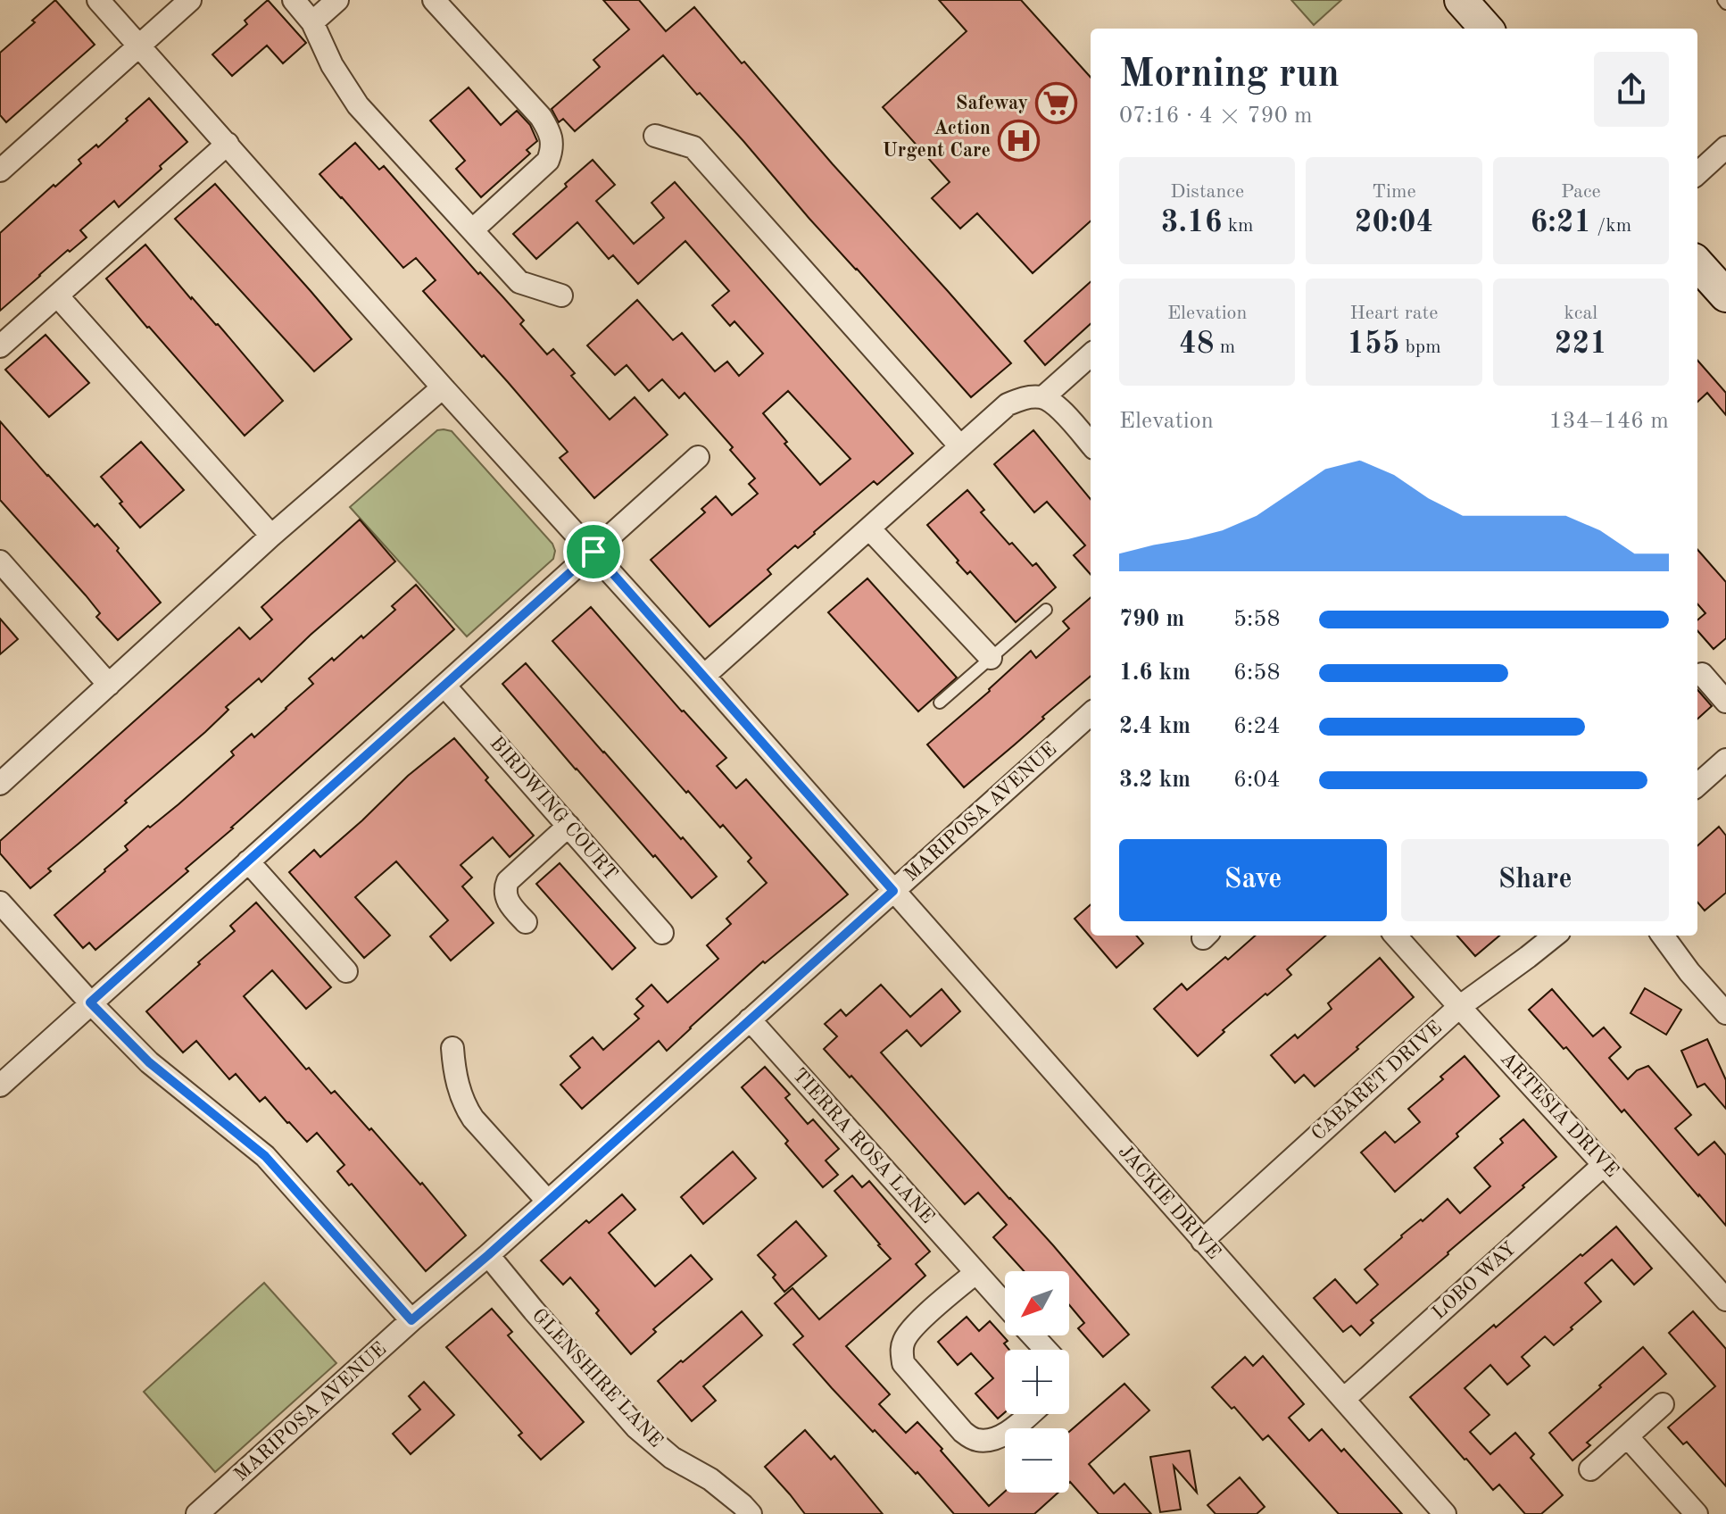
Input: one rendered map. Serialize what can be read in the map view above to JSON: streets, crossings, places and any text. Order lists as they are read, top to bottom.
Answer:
{
  "streets": {
    "street": [
      "BIRDWING COURT",
      "MARIPOSA AVENUE",
      "CABARET DRIVE",
      "ARTESIA DRIVE",
      "TIERRA ROSA LANE",
      "JACKIE DRIVE",
      "LOBO WAY",
      "GLENSHIRE LANE"
    ]
  },
  "crossings": [
    ["MARIPOSA AVENUE", "TIERRA ROSA LANE"],
    ["MARIPOSA AVENUE", "JACKIE DRIVE"],
    ["MARIPOSA AVENUE", "GLENSHIRE LANE"],
    ["CABARET DRIVE", "ARTESIA DRIVE"],
    ["CABARET DRIVE", "JACKIE DRIVE"],
    ["ARTESIA DRIVE", "LOBO WAY"],
    ["JACKIE DRIVE", "LOBO WAY"]
  ],
  "places": {
    "supermarket": ["Safeway"],
    "hospital": ["Action Urgent Care"]
  },
  "north": "bottom left",
  "page": {
    "heading": ["Morning run", "07:16 · 4 × 790 m"],
    "stats": [
      ["Distance", "3.16 km"],
      ["Time", "20:04"],
      ["Pace", "6:21 /km"],
      ["Elevation", "48 m"],
      ["Heart rate", "155 bpm"],
      ["kcal", "221"]
    ],
    "chart": ["Elevation", "134–146 m"],
    "list": [
      {
        "name": "790 m",
        "note": "5:58"
      },
      {
        "name": "1.6 km",
        "note": "6:58"
      },
      {
        "name": "2.4 km",
        "note": "6:24"
      },
      {
        "name": "3.2 km",
        "note": "6:04"
      }
    ],
    "buttons": ["Save", "Share"],
    "map_buttons": ["+", "−"]
  }
}
